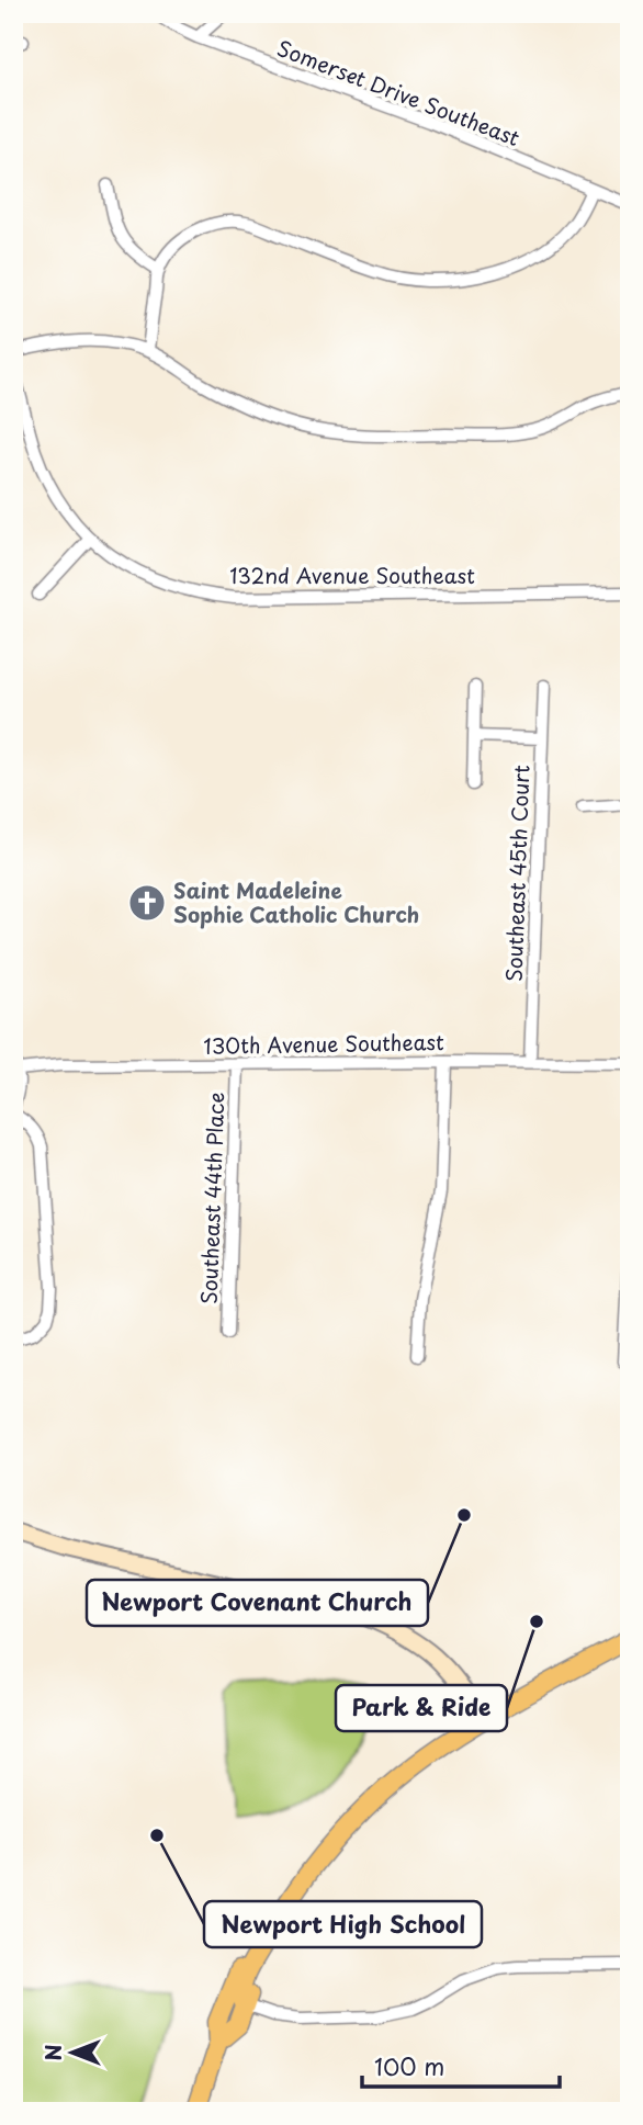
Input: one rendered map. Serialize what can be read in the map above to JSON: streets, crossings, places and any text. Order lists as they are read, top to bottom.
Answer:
{
  "streets": {
    "street": [
      "Somerset Drive Southeast",
      "132nd Avenue Southeast",
      "Southeast 45th Court",
      "130th Avenue Southeast",
      "Southeast 44th Place"
    ]
  },
  "crossings": [
    ["Southeast 45th Court", "130th Avenue Southeast"],
    ["130th Avenue Southeast", "Southeast 44th Place"]
  ],
  "places": {
    "church": ["Saint Madeleine Sophie Catholic Church"],
    "other": ["Newport Covenant Church", "Park & Ride", "Newport High School"]
  },
  "scale_bar": "100 m",
  "north": "left"
}
